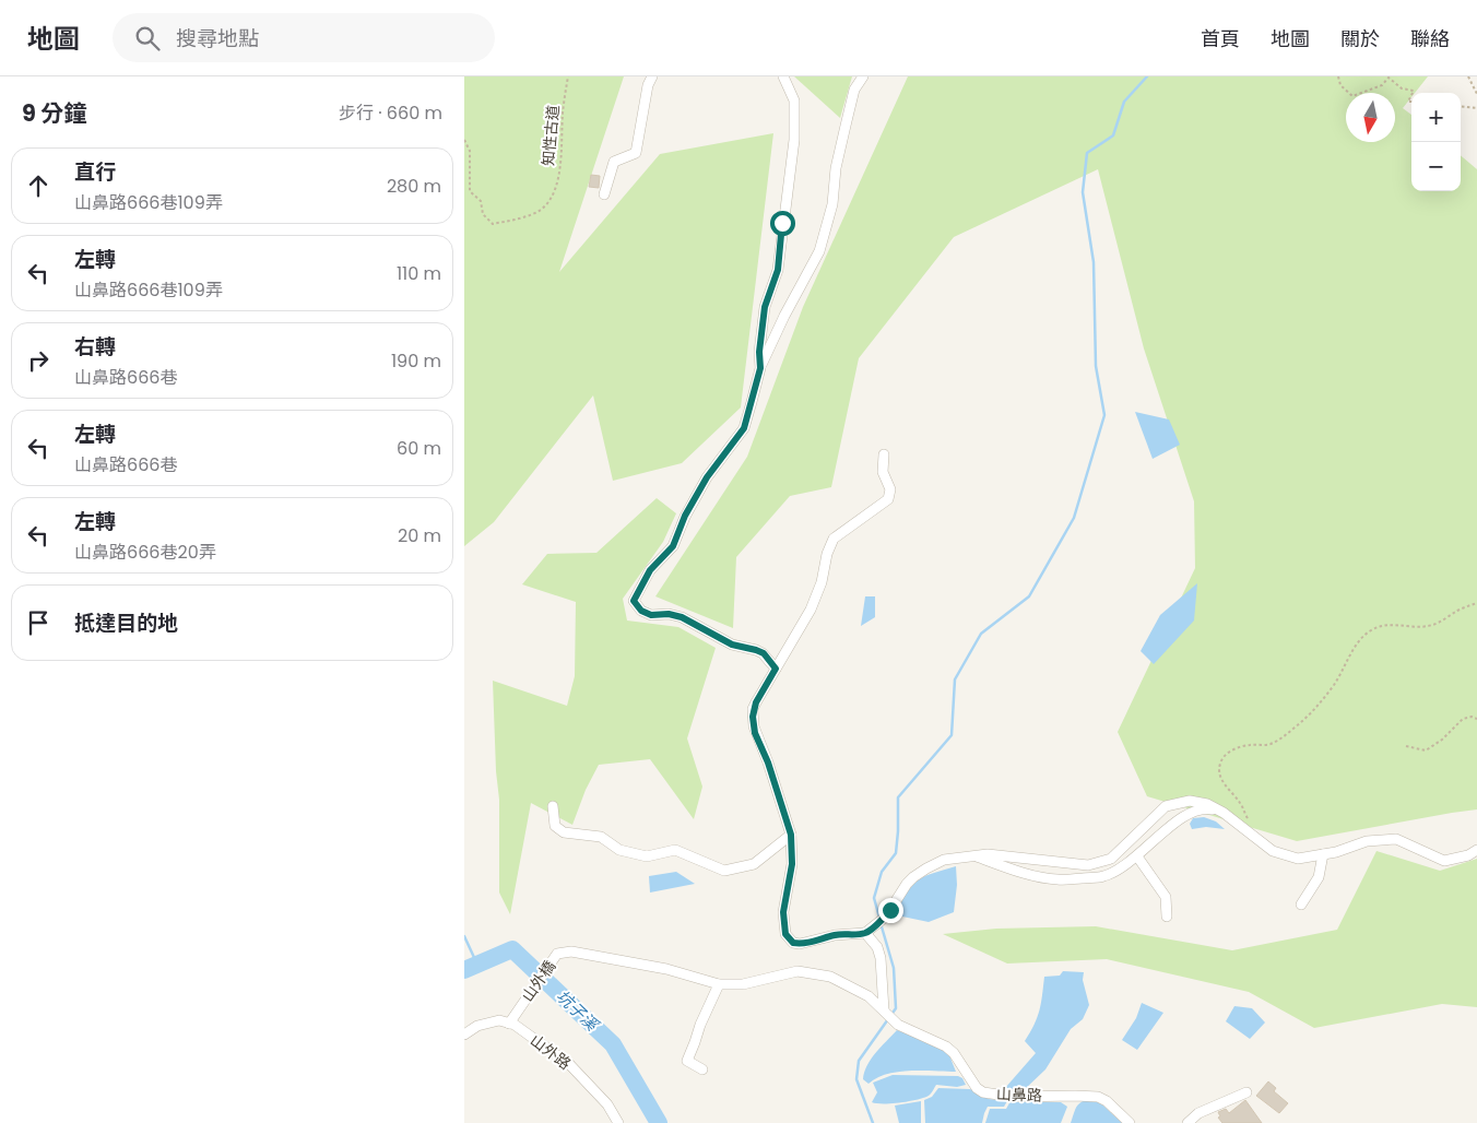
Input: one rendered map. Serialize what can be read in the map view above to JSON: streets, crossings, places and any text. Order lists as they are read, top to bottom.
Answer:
{
  "streets": {
    "street": ["山外橋", "山外路", "山鼻路"],
    "path": ["知性古道"]
  },
  "crossings": [
    ["山外橋", "山外路"]
  ],
  "water": ["坑子溪"],
  "north": "bottom",
  "page": {
    "header": "地圖",
    "search": "搜尋地點",
    "nav": [
      "首頁",
      "地圖",
      "關於",
      "聯絡"
    ],
    "heading": ["9 分鐘", "步行 · 660 m"],
    "map_buttons": ["+", "−"],
    "list": [
      ["直行", "山鼻路666巷109弄", "280 m"],
      ["左轉", "山鼻路666巷109弄", "110 m"],
      ["右轉", "山鼻路666巷", "190 m"],
      ["左轉", "山鼻路666巷", "60 m"],
      ["左轉", "山鼻路666巷20弄", "20 m"],
      "抵達目的地"
    ]
  }
}
